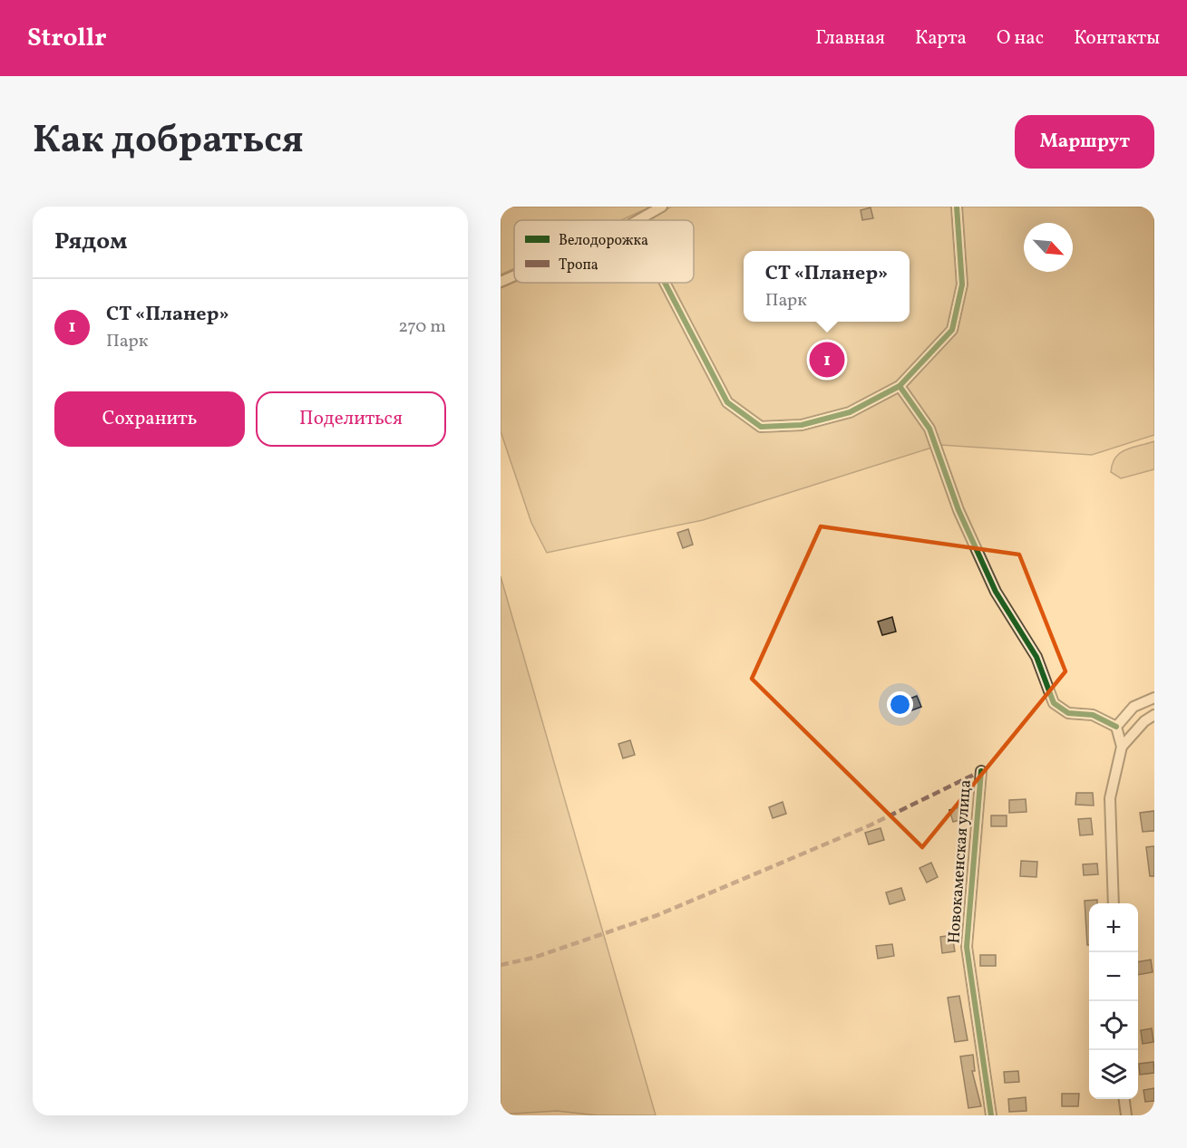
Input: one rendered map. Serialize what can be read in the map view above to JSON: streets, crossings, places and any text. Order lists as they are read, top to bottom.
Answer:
{
  "streets": {
    "street": ["Новокаменская улица"]
  },
  "legend": ["Велодорожка", "Тропа"],
  "north": "bottom right",
  "page": {
    "header": "Strollr",
    "nav": [
      "Главная",
      "Карта",
      "О нас",
      "Контакты"
    ],
    "title": "Как добраться",
    "buttons": [
      "Маршрут",
      ["Сохранить", "Поделиться"]
    ],
    "heading": "Рядом",
    "popup": ["СТ «Планер»", "Парк"],
    "list": [
      {
        "mark": "1",
        "name": "СТ «Планер»",
        "note": "Парк",
        "value": "270 m"
      }
    ],
    "pins": "1",
    "map_buttons": ["+", "−"]
  }
}
